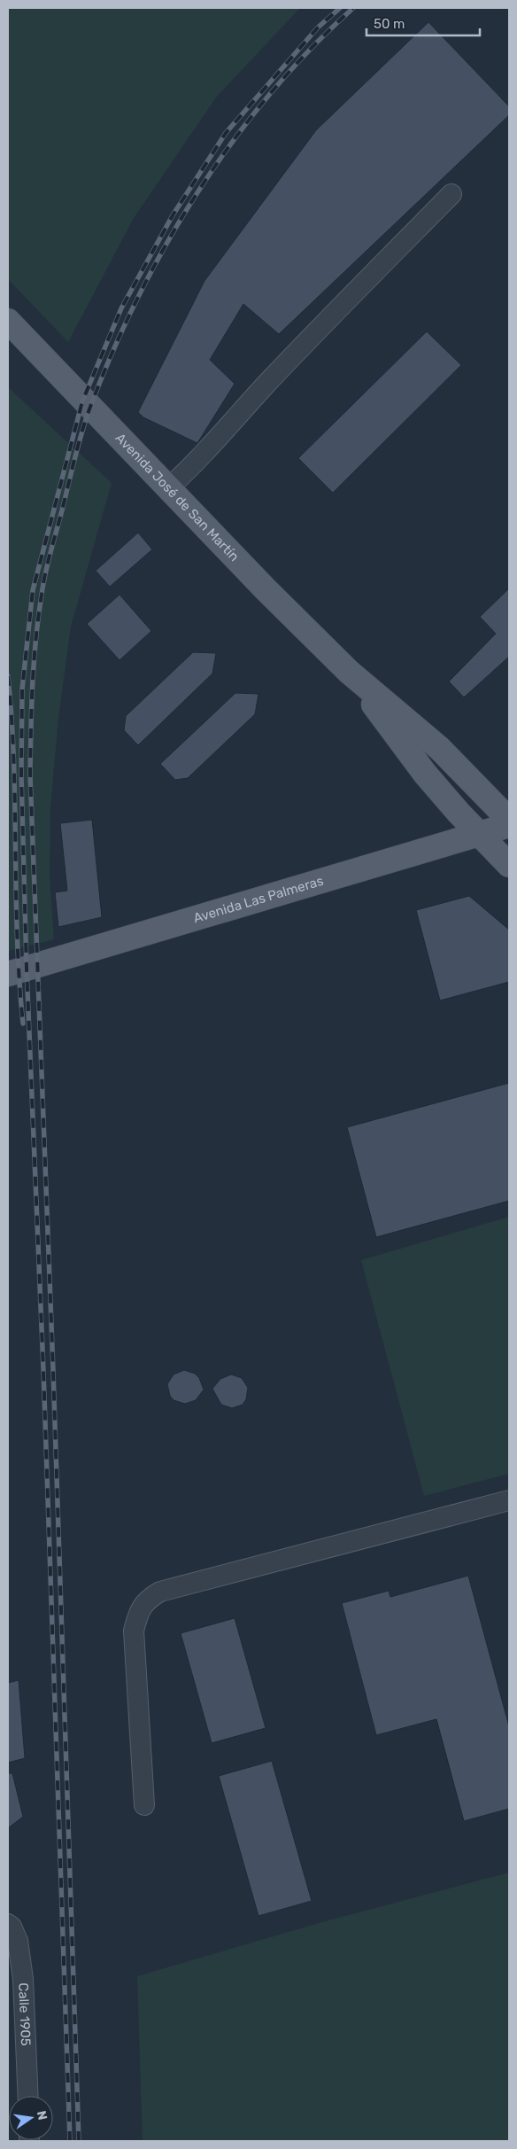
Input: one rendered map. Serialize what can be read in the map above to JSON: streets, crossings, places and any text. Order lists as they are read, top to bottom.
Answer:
{
  "streets": {
    "main road": ["Avenida José de San Martín", "Avenida Las Palmeras"],
    "lane": ["Calle 1905"]
  },
  "crossings": [
    ["Avenida José de San Martín", "Avenida Las Palmeras"]
  ],
  "scale_bar": "50 m",
  "north": "right"
}
